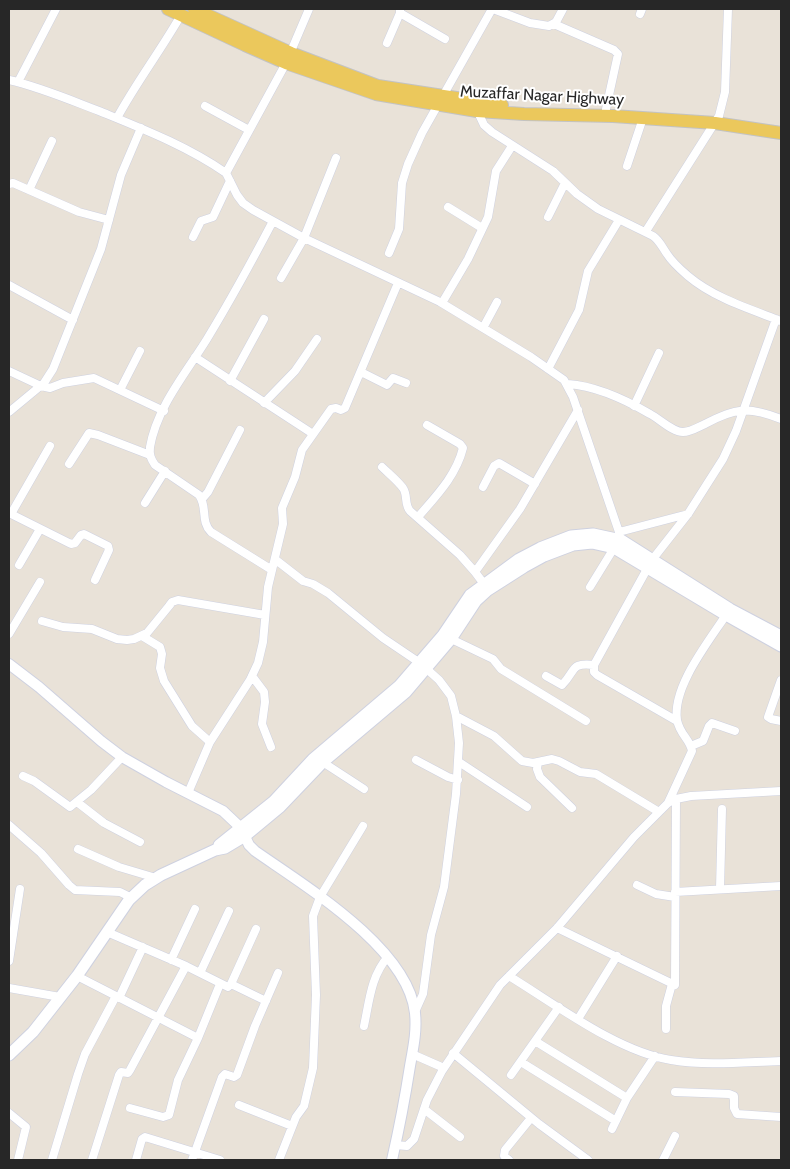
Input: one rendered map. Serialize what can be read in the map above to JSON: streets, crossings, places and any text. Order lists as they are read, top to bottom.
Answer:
{
  "streets": {
    "main road": ["Muzaffar Nagar Highway"]
  }
}
